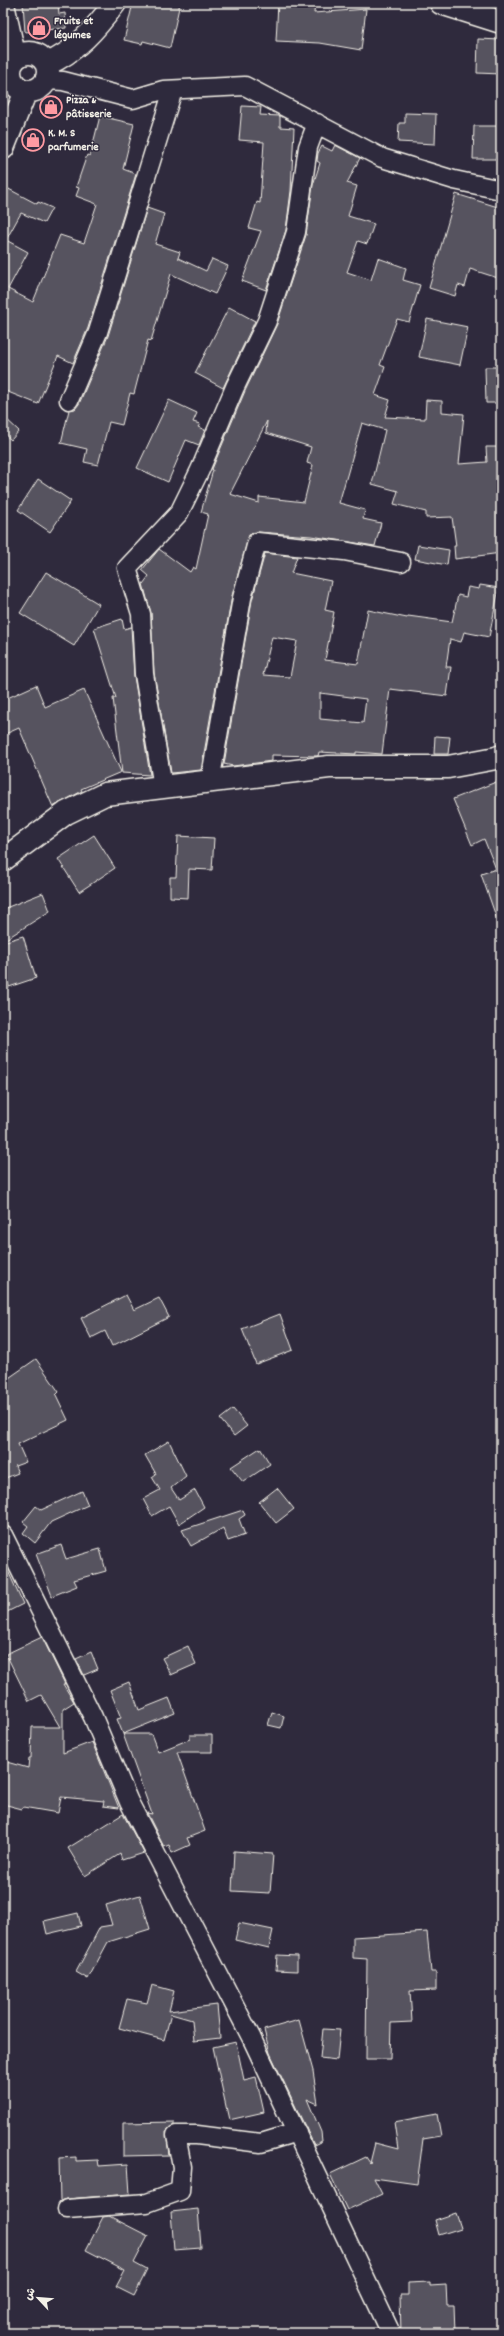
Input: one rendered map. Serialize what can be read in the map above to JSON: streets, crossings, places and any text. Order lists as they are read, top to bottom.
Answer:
{
  "places": {
    "shop": ["Fruits et légumes", "Pizza & pâtisserie", "K. M. S parfumerie"]
  },
  "north": "top left"
}
